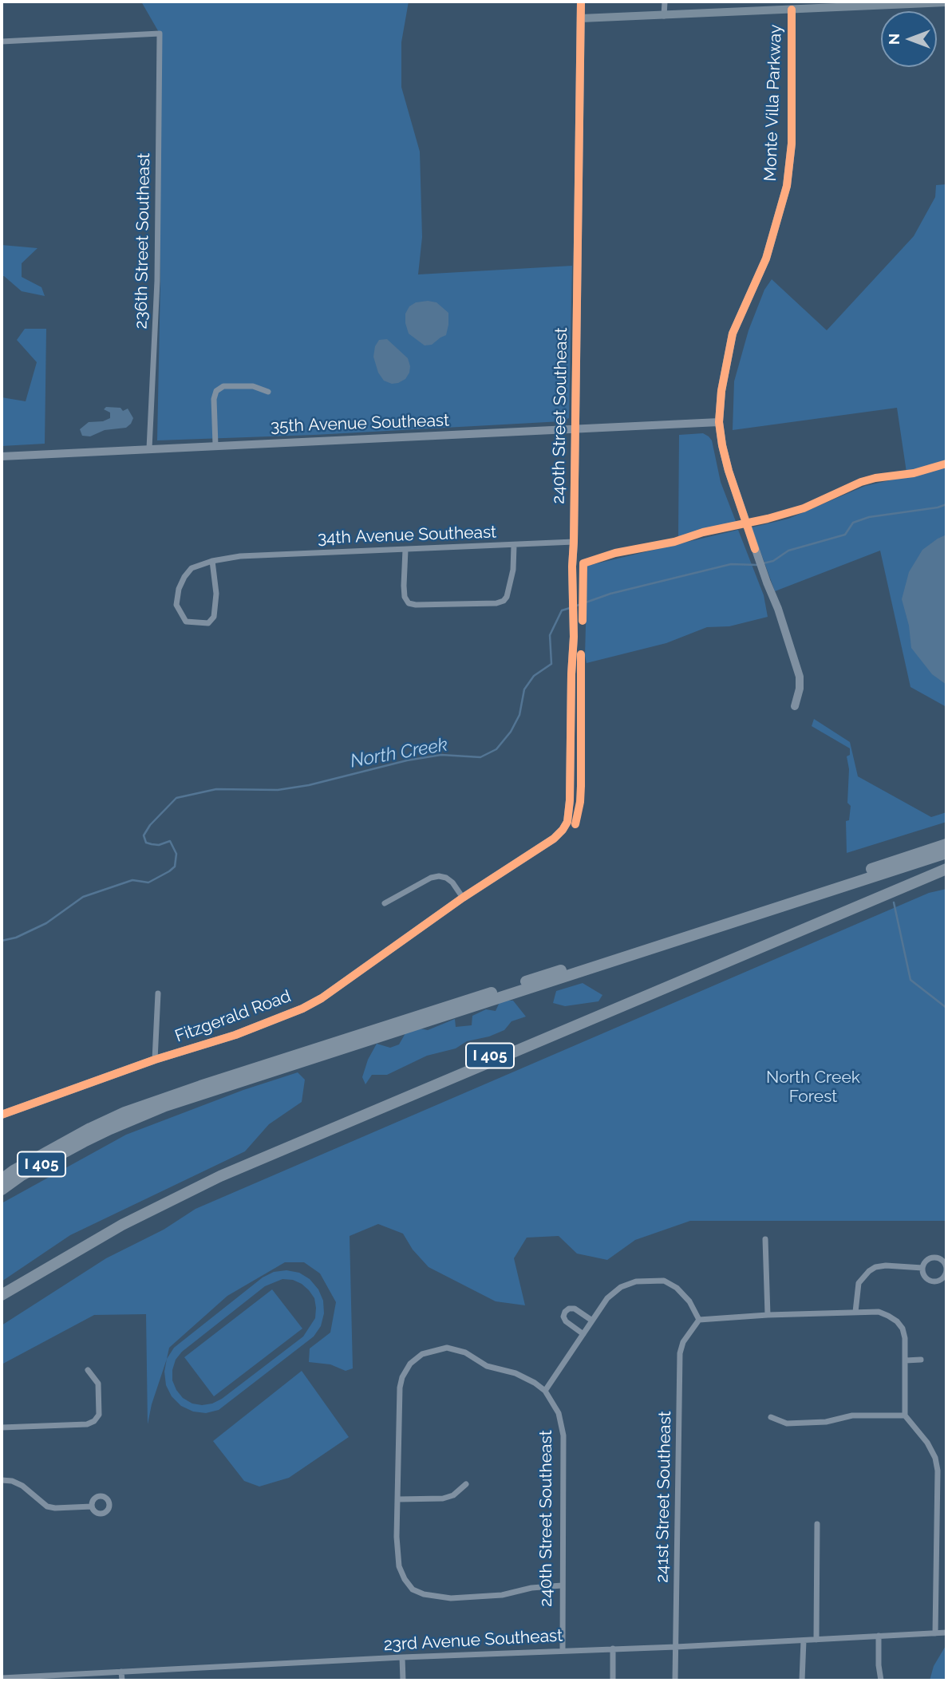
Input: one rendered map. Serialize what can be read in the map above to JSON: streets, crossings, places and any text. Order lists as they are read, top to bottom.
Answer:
{
  "streets": {
    "highway": ["I 405"],
    "street": [
      "Monte Villa Parkway",
      "236th Street Southeast",
      "240th Street Southeast",
      "35th Avenue Southeast",
      "34th Avenue Southeast",
      "Fitzgerald Road",
      "241st Street Southeast",
      "23rd Avenue Southeast"
    ]
  },
  "crossings": [
    ["Monte Villa Parkway", "35th Avenue Southeast"],
    ["236th Street Southeast", "35th Avenue Southeast"],
    ["240th Street Southeast", "35th Avenue Southeast"],
    ["240th Street Southeast", "34th Avenue Southeast"],
    ["240th Street Southeast", "Fitzgerald Road"],
    ["240th Street Southeast", "23rd Avenue Southeast"],
    ["241st Street Southeast", "23rd Avenue Southeast"]
  ],
  "water": ["North Creek"],
  "parks": ["North Creek Forest"],
  "north": "left"
}
